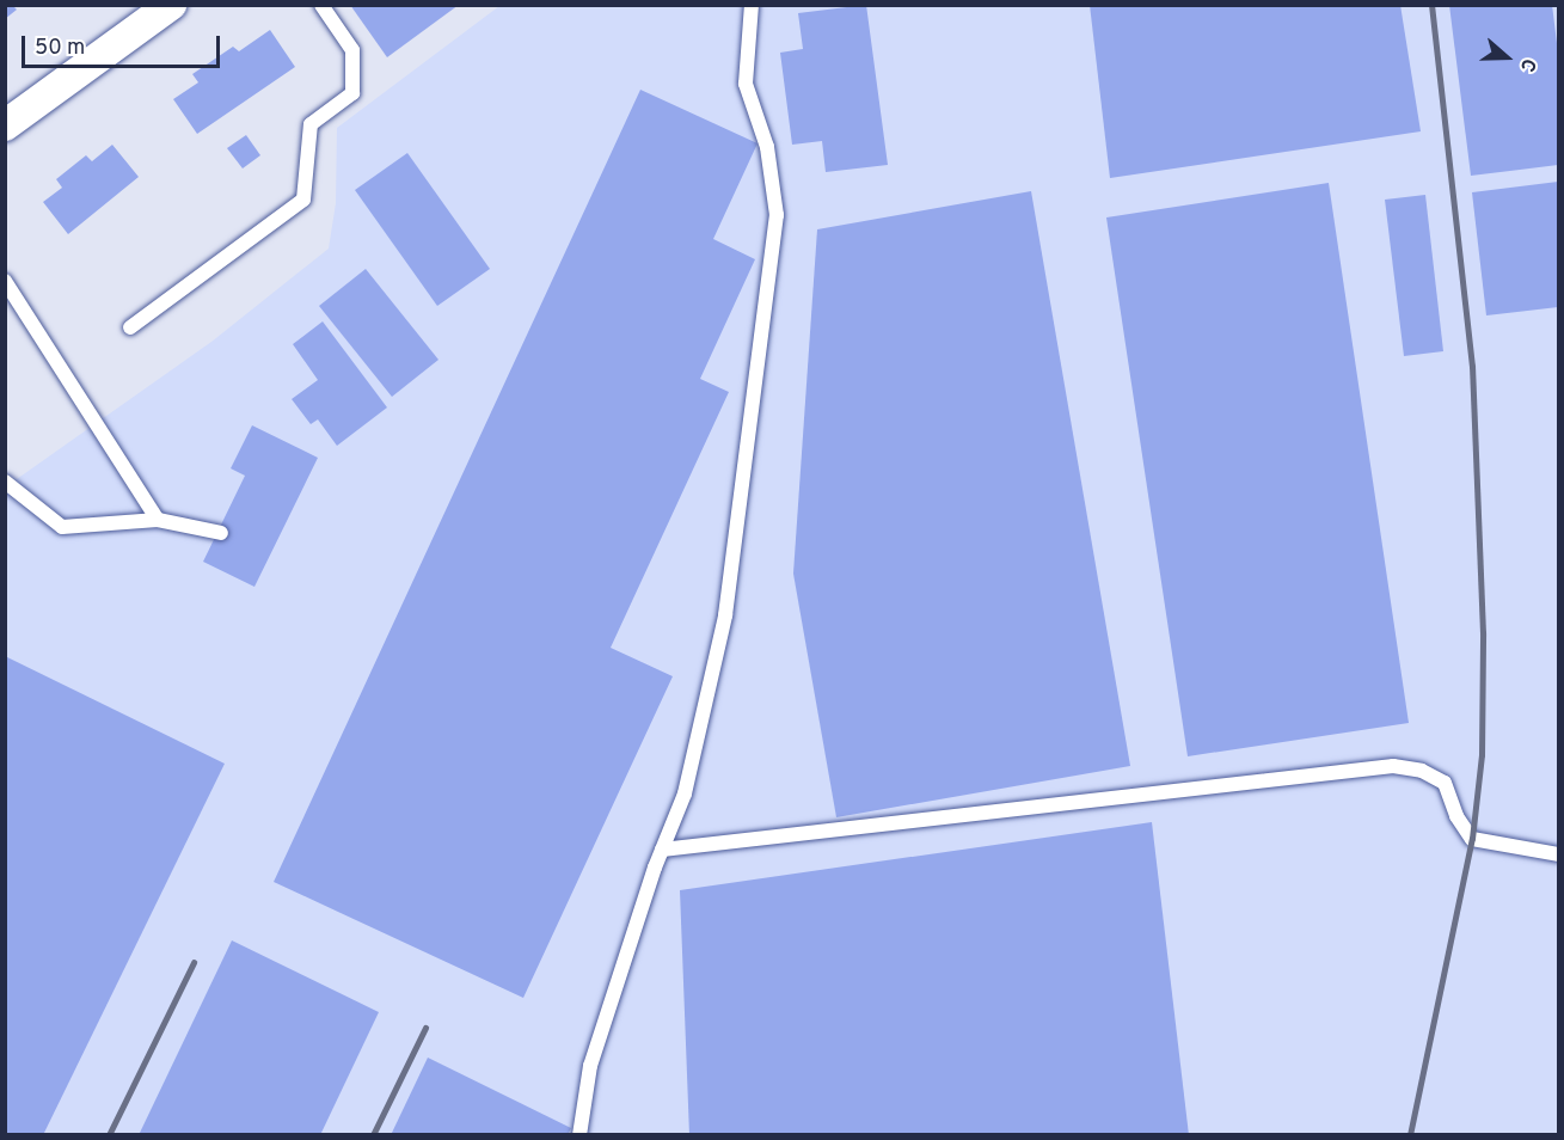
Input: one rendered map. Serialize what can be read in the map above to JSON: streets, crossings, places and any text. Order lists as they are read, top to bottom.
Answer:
{
  "scale_bar": "50 m",
  "north": "right"
}
